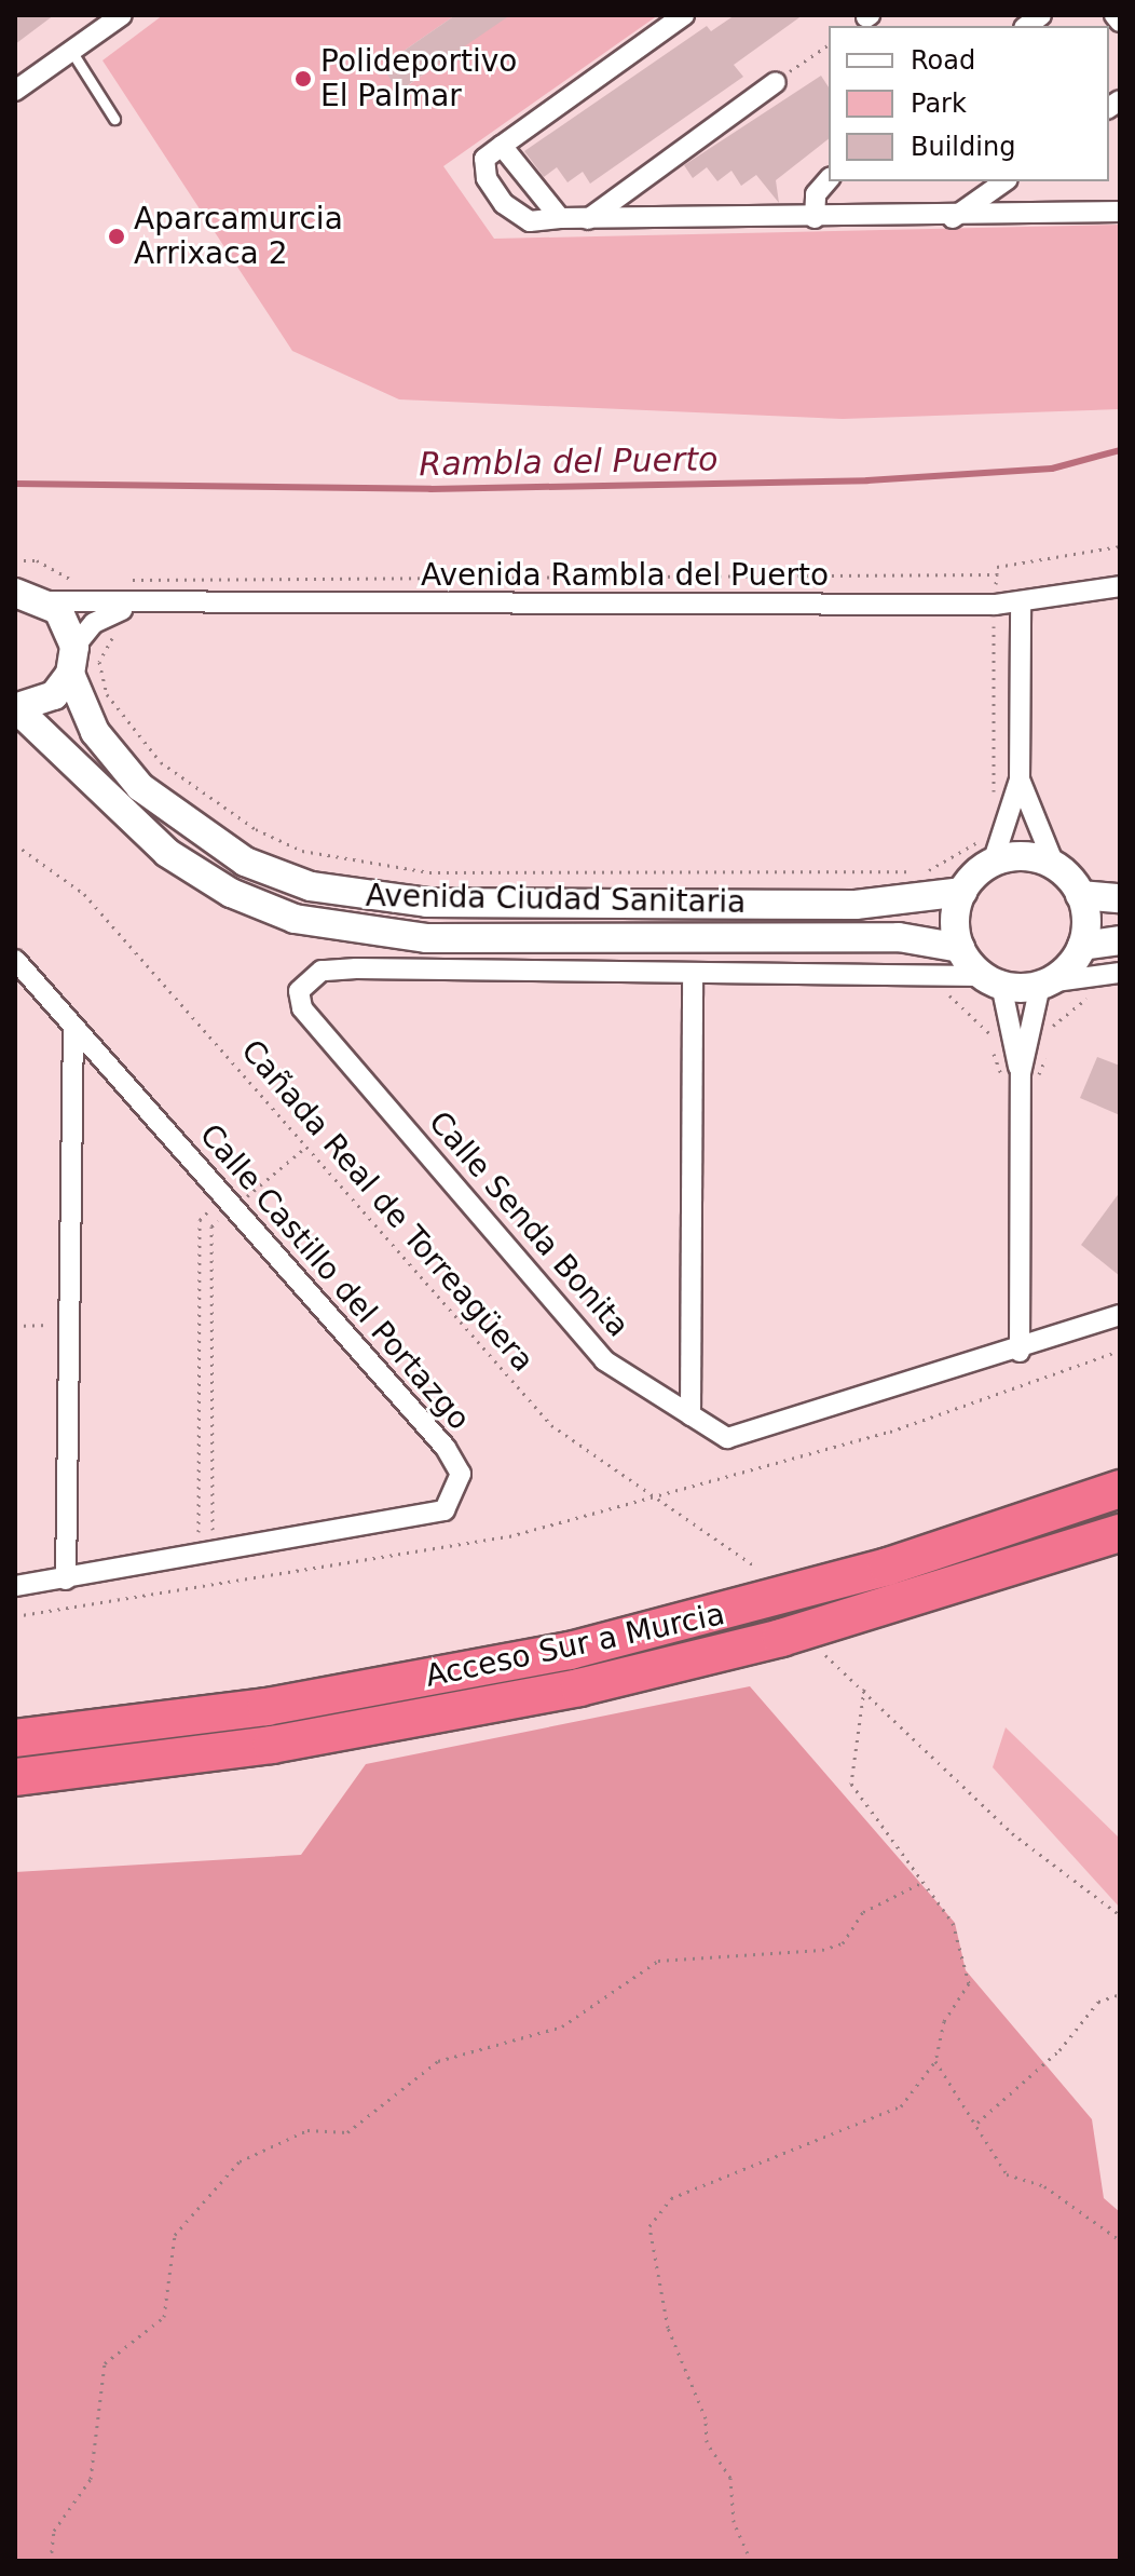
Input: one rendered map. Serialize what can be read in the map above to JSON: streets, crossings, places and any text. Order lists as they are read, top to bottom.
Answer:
{
  "streets": {
    "highway": ["Acceso Sur a Murcia"],
    "street": [
      "Avenida Rambla del Puerto",
      "Avenida Ciudad Sanitaria",
      "Calle Senda Bonita",
      "Calle Castillo del Portazgo"
    ],
    "path": ["Cañada Real de Torreagüera"]
  },
  "crossings": [
    ["Avenida Rambla del Puerto", "Avenida Ciudad Sanitaria"]
  ],
  "water": ["Rambla del Puerto"],
  "places": ["Polideportivo El Palmar", "Aparcamurcia Arrixaca 2"],
  "legend": ["Road", "Park", "Building"]
}
